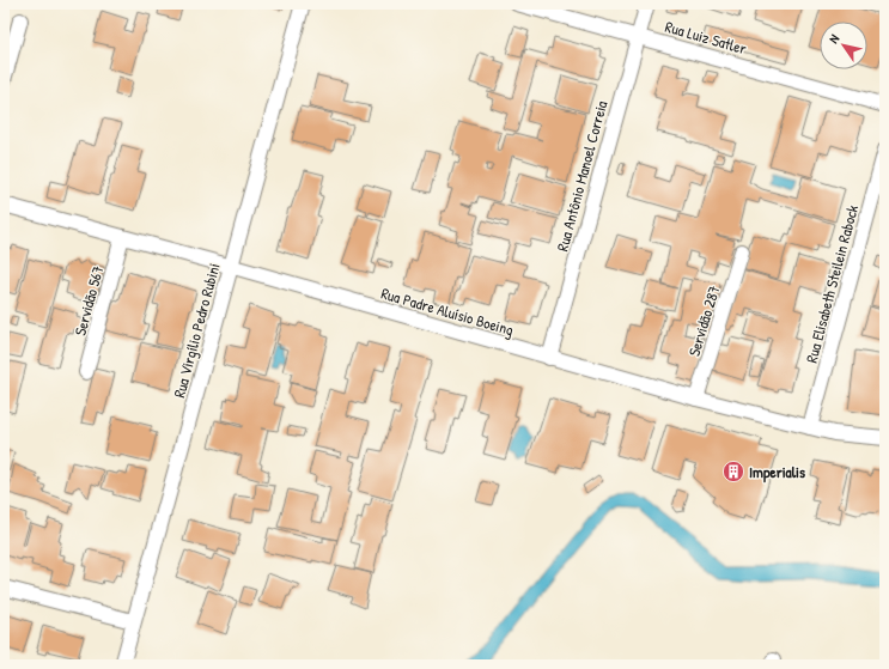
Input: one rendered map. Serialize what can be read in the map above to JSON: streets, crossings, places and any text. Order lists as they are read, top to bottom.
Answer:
{
  "streets": {
    "street": [
      "Rua Luiz Satler",
      "Rua Antônio Manoel Correia",
      "Rua Elisabeth Steilein Rabock",
      "Servidão 567",
      "Rua Padre Aluísio Boeing",
      "Servidão 287",
      "Rua Virgílio Pedro Rubini"
    ]
  },
  "crossings": [
    ["Rua Luiz Satler", "Rua Antônio Manoel Correia"],
    ["Rua Antônio Manoel Correia", "Rua Padre Aluísio Boeing"],
    ["Rua Elisabeth Steilein Rabock", "Rua Padre Aluísio Boeing"],
    ["Servidão 567", "Rua Padre Aluísio Boeing"],
    ["Rua Padre Aluísio Boeing", "Servidão 287"],
    ["Rua Padre Aluísio Boeing", "Rua Virgílio Pedro Rubini"]
  ],
  "places": {
    "building": ["Imperialis"]
  },
  "north": "top left"
}
